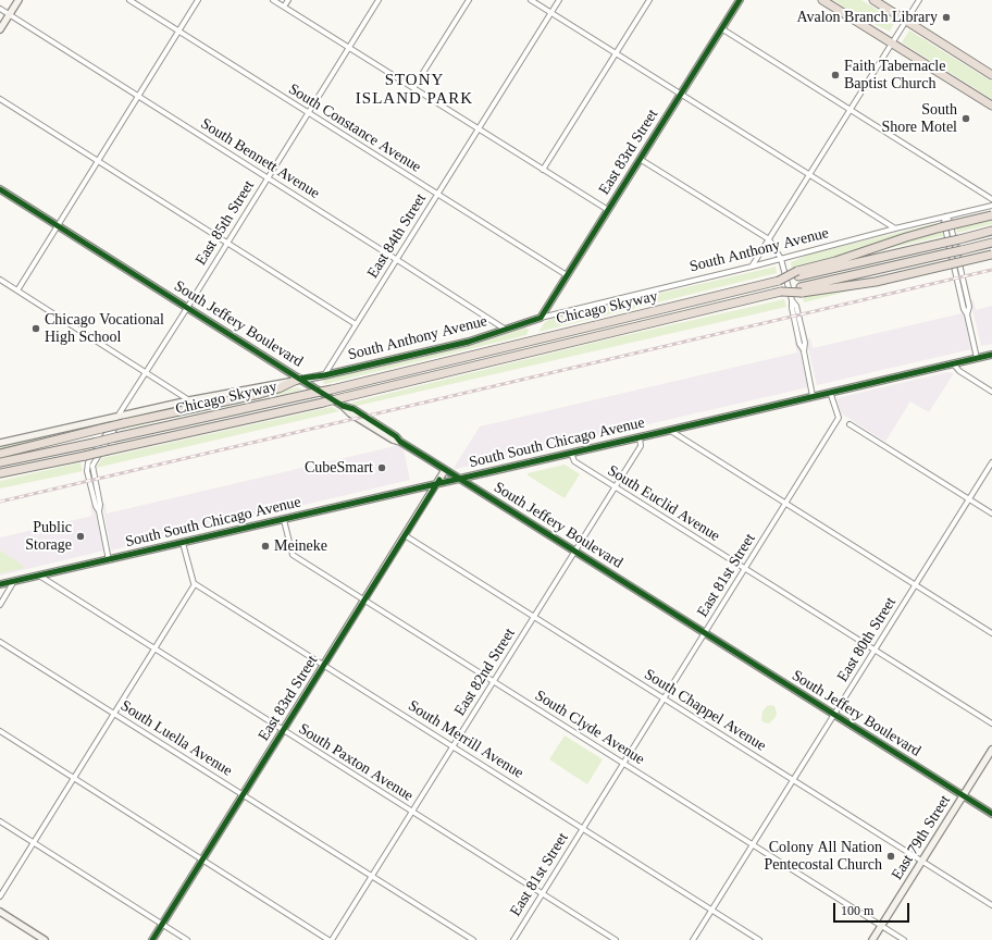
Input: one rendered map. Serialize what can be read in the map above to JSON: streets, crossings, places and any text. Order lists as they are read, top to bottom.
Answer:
{
  "streets": {
    "highway": ["Chicago Skyway"],
    "main road": [
      "East 83rd Street",
      "South Anthony Avenue",
      "South Jeffery Boulevard",
      "South South Chicago Avenue",
      "East 79th Street"
    ],
    "street": [
      "South Constance Avenue",
      "South Bennett Avenue",
      "East 85th Street",
      "East 84th Street",
      "South Euclid Avenue",
      "East 81st Street",
      "East 80th Street",
      "East 82nd Street",
      "South Chappel Avenue",
      "South Clyde Avenue",
      "South Luella Avenue",
      "South Merrill Avenue",
      "South Paxton Avenue"
    ]
  },
  "crossings": [
    ["South Constance Avenue", "East 83rd Street"],
    ["South Constance Avenue", "East 85th Street"],
    ["South Constance Avenue", "East 84th Street"],
    ["East 83rd Street", "South Anthony Avenue"],
    ["East 83rd Street", "South Jeffery Boulevard"],
    ["East 83rd Street", "South South Chicago Avenue"],
    ["East 83rd Street", "South Chappel Avenue"],
    ["East 83rd Street", "South Clyde Avenue"],
    ["East 83rd Street", "South Luella Avenue"],
    ["East 83rd Street", "South Merrill Avenue"],
    ["East 83rd Street", "South Paxton Avenue"],
    ["South Bennett Avenue", "East 85th Street"],
    ["South Bennett Avenue", "East 84th Street"],
    ["South Bennett Avenue", "South Anthony Avenue"],
    ["East 85th Street", "South Anthony Avenue"],
    ["East 85th Street", "South Jeffery Boulevard"],
    ["East 85th Street", "South South Chicago Avenue"],
    ["East 84th Street", "South Anthony Avenue"],
    ["South Anthony Avenue", "South Jeffery Boulevard"],
    ["South Jeffery Boulevard", "South South Chicago Avenue"],
    ["South Jeffery Boulevard", "East 81st Street"],
    ["South Jeffery Boulevard", "East 80th Street"],
    ["South Jeffery Boulevard", "East 82nd Street"],
    ["South Jeffery Boulevard", "East 79th Street"],
    ["South South Chicago Avenue", "South Euclid Avenue"],
    ["South South Chicago Avenue", "East 81st Street"],
    ["South South Chicago Avenue", "East 82nd Street"],
    ["South South Chicago Avenue", "South Clyde Avenue"],
    ["South South Chicago Avenue", "South Paxton Avenue"],
    ["South Euclid Avenue", "East 81st Street"],
    ["South Euclid Avenue", "East 80th Street"],
    ["South Euclid Avenue", "East 82nd Street"],
    ["East 81st Street", "South Chappel Avenue"],
    ["East 81st Street", "South Clyde Avenue"],
    ["East 81st Street", "South Merrill Avenue"],
    ["East 81st Street", "South Paxton Avenue"],
    ["East 80th Street", "South Chappel Avenue"],
    ["East 80th Street", "South Clyde Avenue"],
    ["East 80th Street", "South Merrill Avenue"],
    ["East 82nd Street", "South Chappel Avenue"],
    ["East 82nd Street", "South Clyde Avenue"],
    ["East 82nd Street", "South Luella Avenue"],
    ["East 82nd Street", "South Merrill Avenue"],
    ["East 82nd Street", "South Paxton Avenue"],
    ["South Chappel Avenue", "East 79th Street"],
    ["South Clyde Avenue", "East 79th Street"]
  ],
  "districts": ["STONY ISLAND PARK"],
  "places": [
    "Avalon Branch Library",
    "Faith Tabernacle Baptist Church",
    "South Shore Motel",
    "Chicago Vocational High School",
    "CubeSmart",
    "Public Storage",
    "Meineke",
    "Colony All Nation Pentecostal Church"
  ],
  "scale_bar": "100 m"
}
